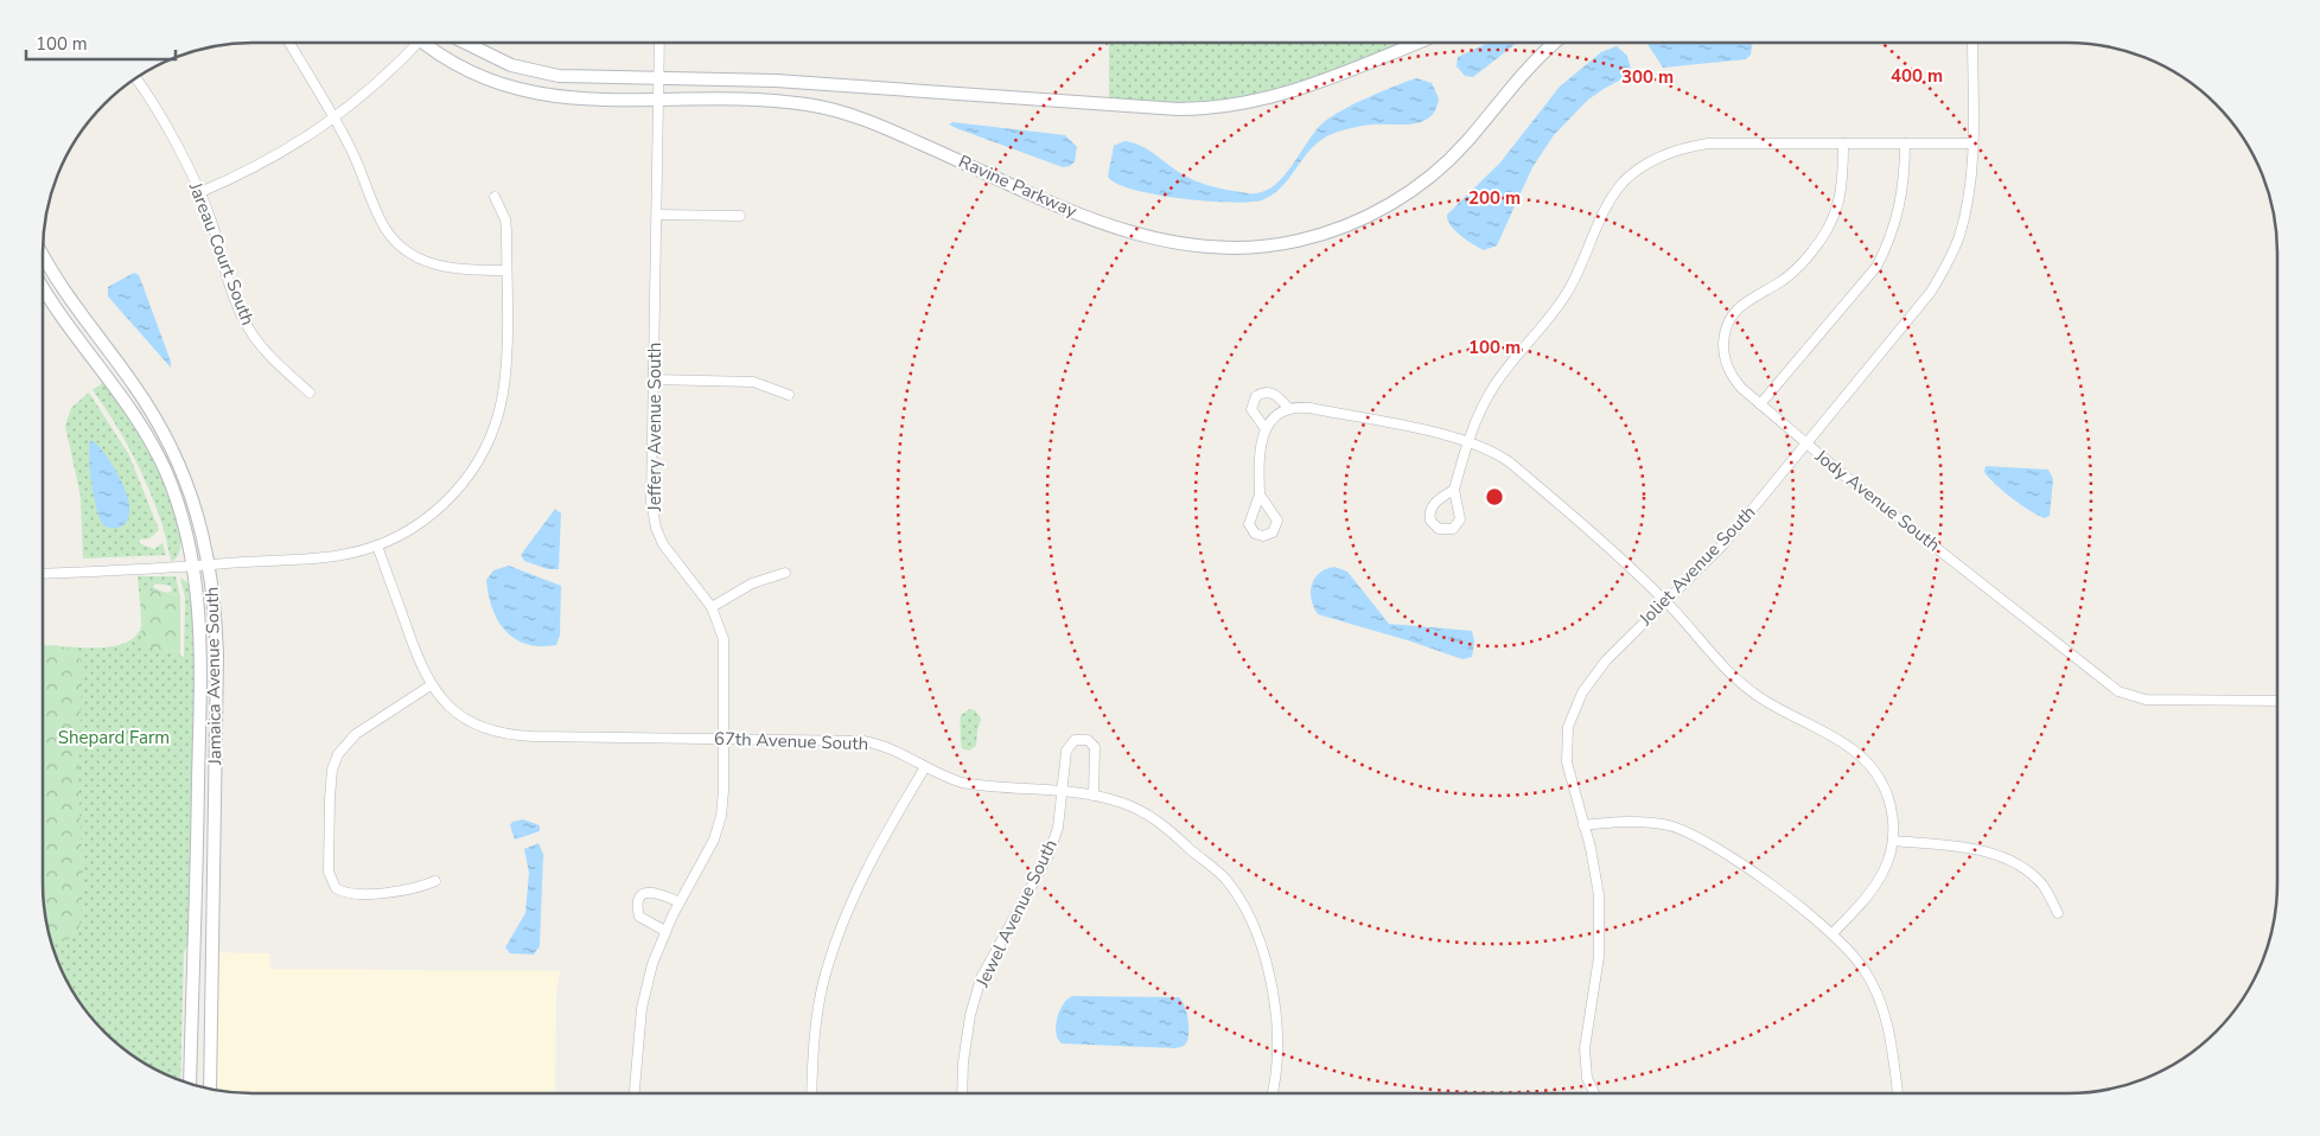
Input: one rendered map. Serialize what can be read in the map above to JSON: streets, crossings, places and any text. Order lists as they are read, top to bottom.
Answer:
{
  "streets": {
    "street": [
      "Ravine Parkway",
      "Jareau Court South",
      "Jeffery Avenue South",
      "Jody Avenue South",
      "Joliet Avenue South",
      "Jamaica Avenue South",
      "67th Avenue South",
      "Jewel Avenue South"
    ]
  },
  "crossings": [
    ["Ravine Parkway", "Jeffery Avenue South"],
    ["Jeffery Avenue South", "67th Avenue South"],
    ["Jody Avenue South", "Joliet Avenue South"],
    ["67th Avenue South", "Jewel Avenue South"]
  ],
  "parks": ["Shepard Farm"],
  "scale_bar": "100 m",
  "rings": [
    "400 m",
    "300 m",
    "200 m",
    "100 m"
  ]
}
